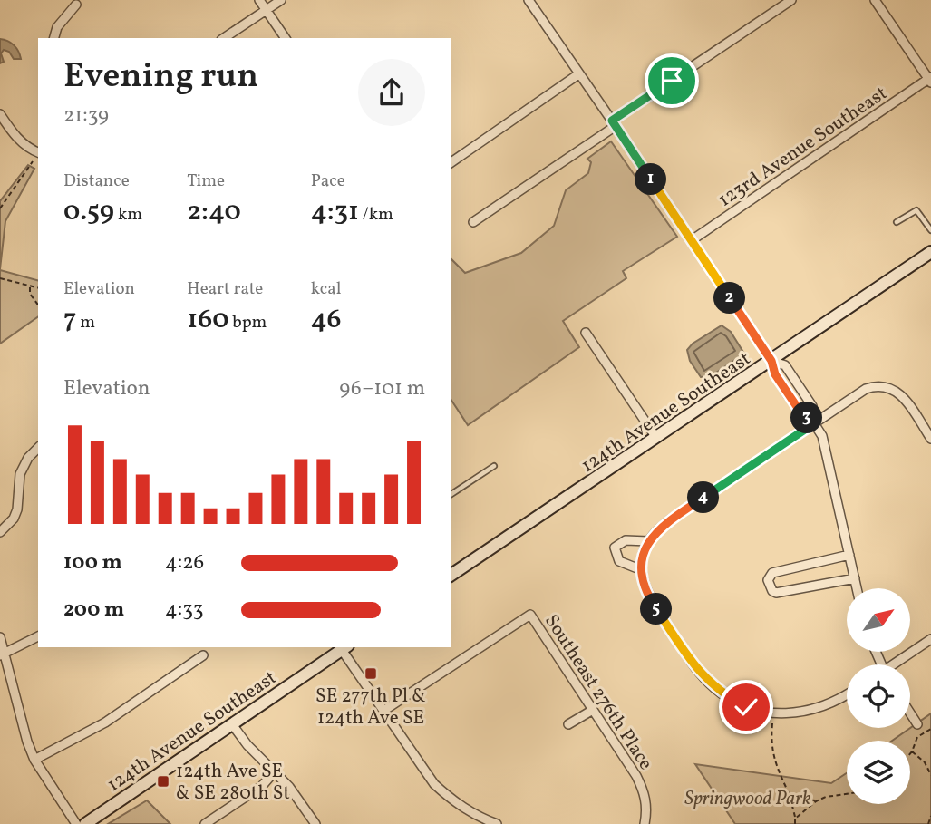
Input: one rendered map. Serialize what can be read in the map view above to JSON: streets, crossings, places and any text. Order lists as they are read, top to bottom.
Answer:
{
  "streets": {
    "street": ["123rd Avenue Southeast", "124th Avenue Southeast", "Southeast 276th Place"]
  },
  "parks": ["Springwood Park"],
  "places": {
    "transit": ["SE 277th Pl & 124th Ave SE", "124th Ave SE & SE 280th St"]
  },
  "north": "top right",
  "page": {
    "heading": ["Evening run", "21:39"],
    "stats": [
      ["Distance", "0.59 km"],
      ["Time", "2:40"],
      ["Pace", "4:31 /km"],
      ["Elevation", "7 m"],
      ["Heart rate", "160 bpm"],
      ["kcal", "46"]
    ],
    "pins": [
      "1",
      "2",
      "3",
      "4",
      "5"
    ],
    "chart": ["Elevation", "96–101 m"],
    "list": [
      {
        "name": "100 m",
        "note": "4:26"
      },
      {
        "name": "200 m",
        "note": "4:33"
      }
    ]
  }
}
